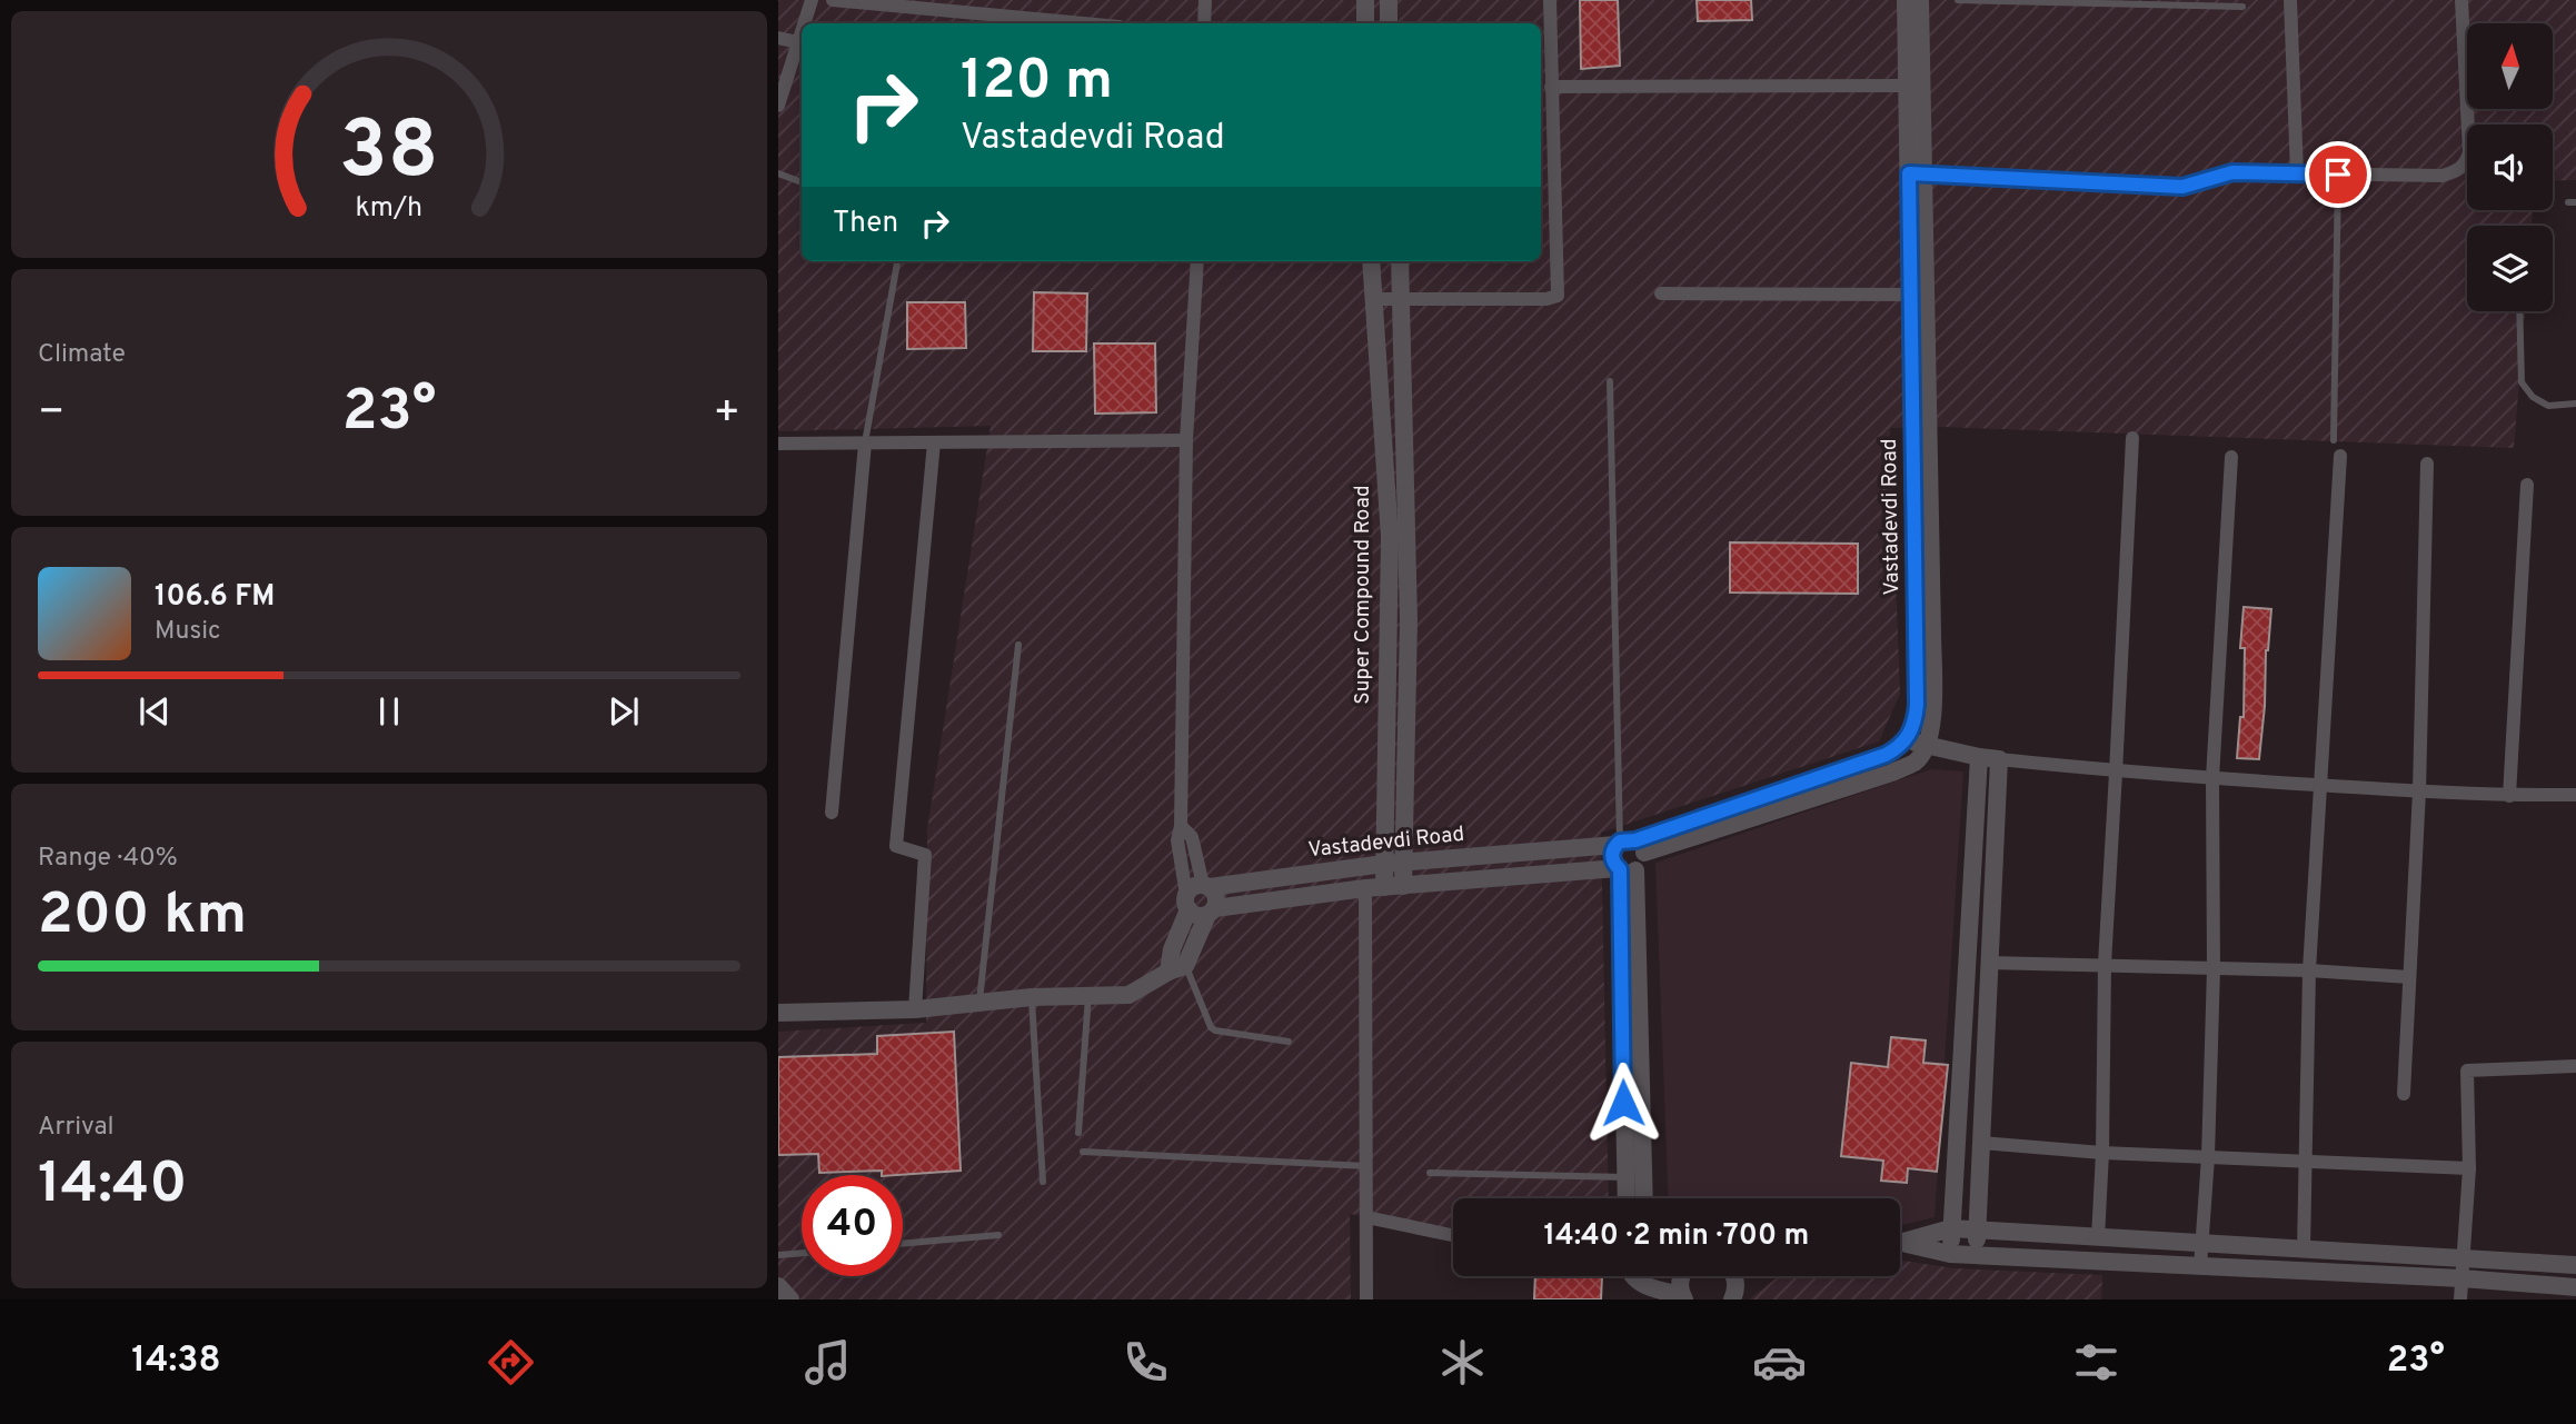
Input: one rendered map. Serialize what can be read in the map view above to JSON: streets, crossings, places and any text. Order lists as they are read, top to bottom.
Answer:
{
  "streets": {
    "street": ["Vastadevdi Road", "Super Compound Road"]
  },
  "crossings": [
    ["Vastadevdi Road", "Super Compound Road"]
  ],
  "north": "top",
  "page": {
    "turn": ["120 m", "Vastadevdi Road"],
    "then": "Then",
    "tile": [
      "Climate",
      ["Range · 40%", "200 km"],
      ["Arrival", "14:40"]
    ],
    "heat": ["−", "23°", "+"],
    "song": ["106.6 FM", "Music"],
    "limit": "40",
    "trip": "14:40 · 2 min · 700 m",
    "tabs": ["14:38", "23°"],
    "gauge": ["38", "km/h"]
  }
}
